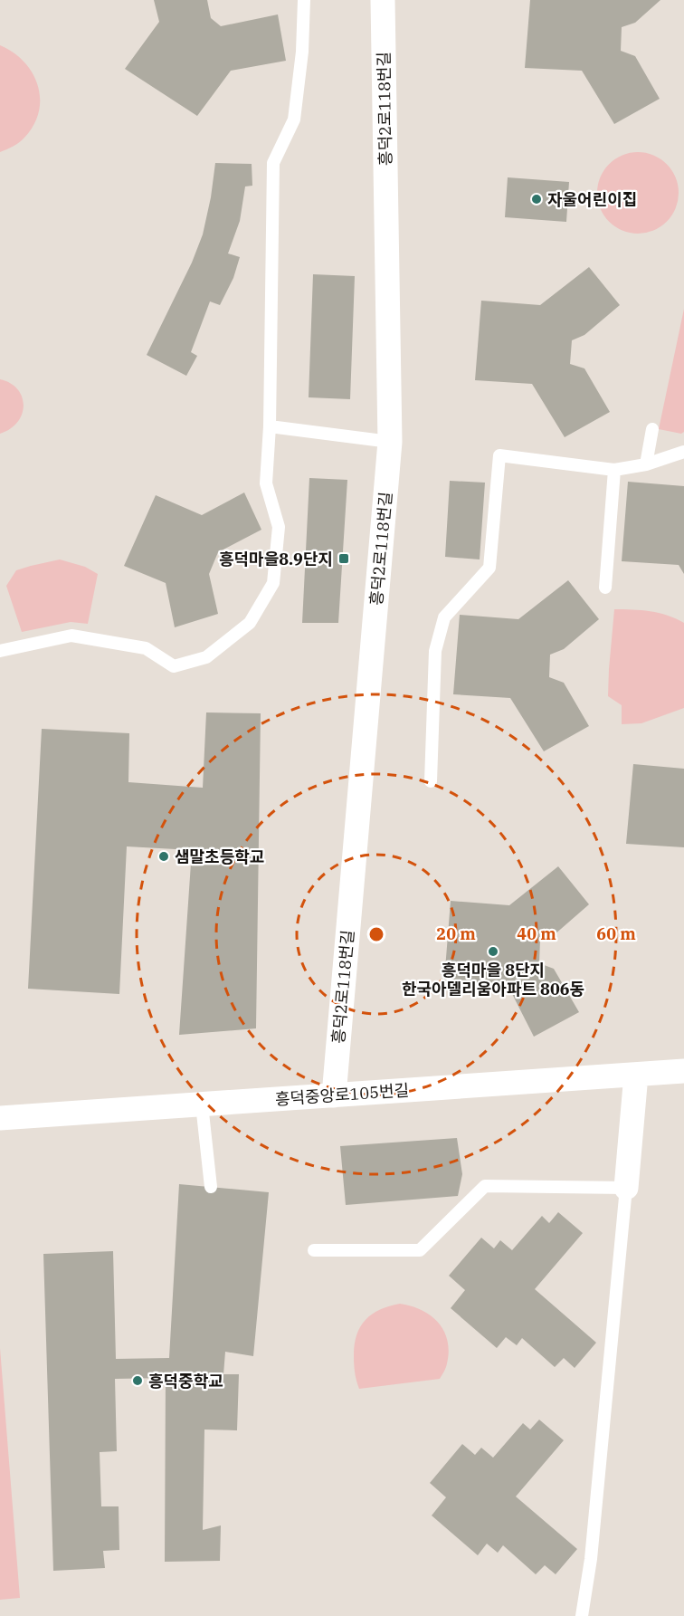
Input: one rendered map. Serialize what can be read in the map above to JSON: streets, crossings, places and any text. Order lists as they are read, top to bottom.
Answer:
{
  "streets": {
    "street": ["흥덕2로118번길", "흥덕중앙로105번길"]
  },
  "crossings": [
    ["흥덕2로118번길", "흥덕중앙로105번길"]
  ],
  "places": {
    "other": [
      "자울어린이집",
      "샘말초등학교",
      "흥덕마을 8단지 한국아델리움아파트 806동",
      "흥덕중학교"
    ],
    "transit": ["흥덕마을8.9단지"]
  },
  "rings": ["20 m", "40 m", "60 m"]
}
